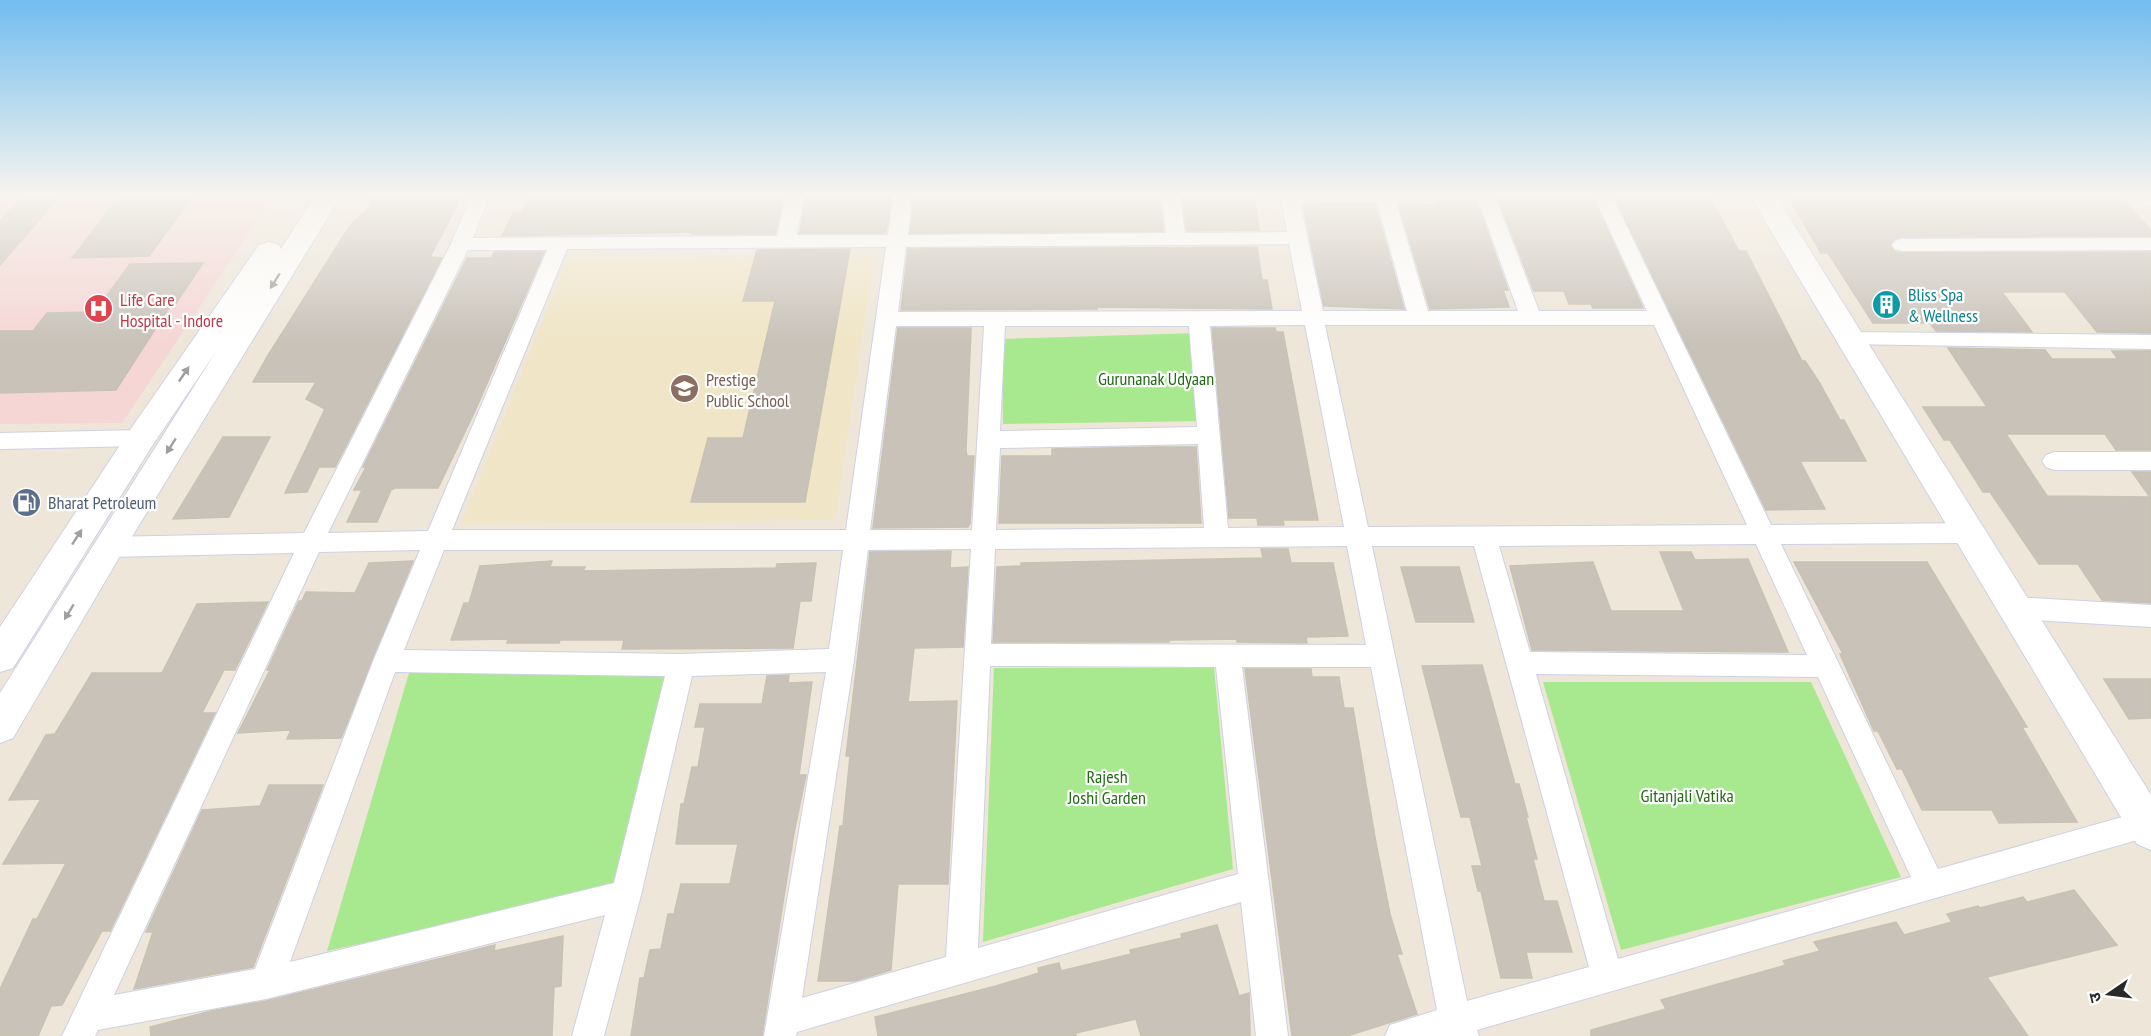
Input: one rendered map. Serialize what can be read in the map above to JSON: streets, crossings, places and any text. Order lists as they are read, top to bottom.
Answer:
{
  "parks": ["Gurunanak Udyaan", "Rajesh Joshi Garden", "Gitanjali Vatika"],
  "places": {
    "building": ["Bliss Spa & Wellness"],
    "hospital": ["Life Care Hospital - Indore"],
    "school or university": ["Prestige Public School"],
    "fuel station": ["Bharat Petroleum"]
  },
  "north": "left"
}
